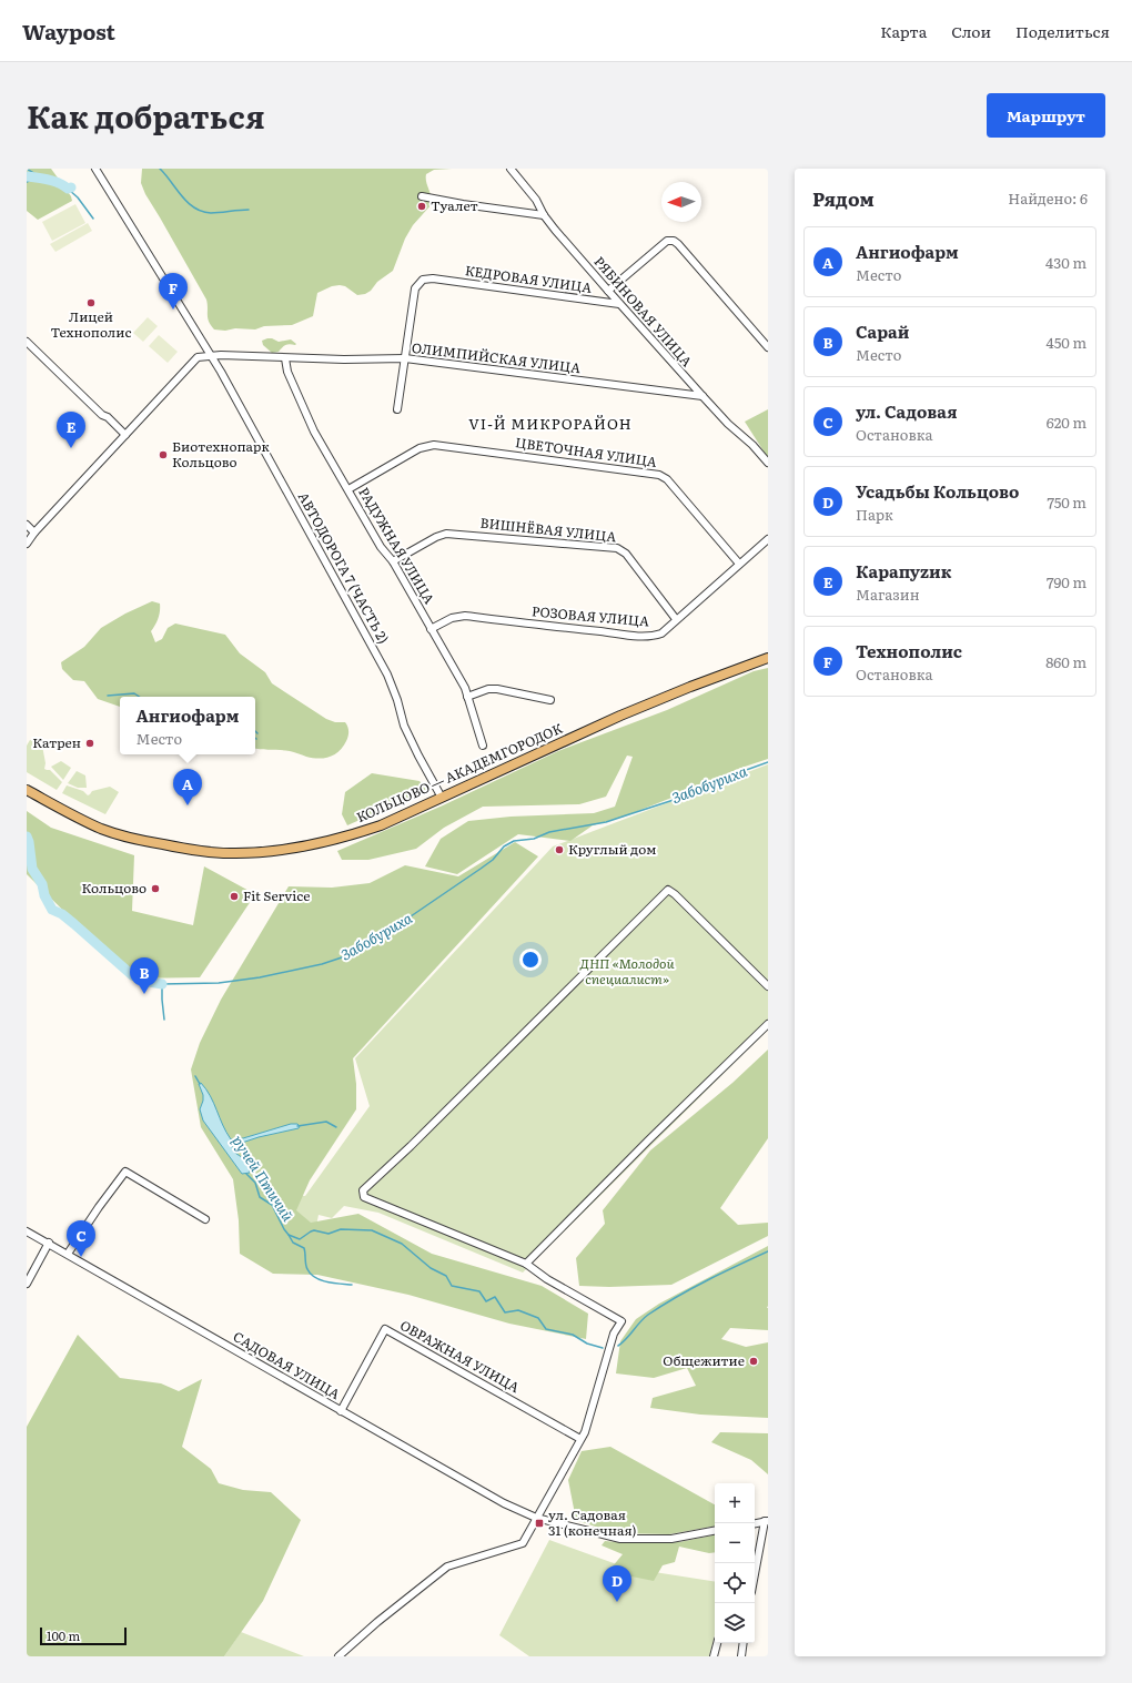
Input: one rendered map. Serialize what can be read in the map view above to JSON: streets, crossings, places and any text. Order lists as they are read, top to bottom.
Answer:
{
  "streets": {
    "main road": ["КОЛЬЦОВО — АКАДЕМГОРОДОК"],
    "street": [
      "КЕДРОВАЯ УЛИЦА",
      "РЯБИНОВАЯ УЛИЦА",
      "ОЛИМПИЙСКАЯ УЛИЦА",
      "ЦВЕТОЧНАЯ УЛИЦА",
      "ВИШНЁВАЯ УЛИЦА",
      "РАДУЖНАЯ УЛИЦА",
      "АВТОДОРОГА 7 (ЧАСТЬ 2)",
      "РОЗОВАЯ УЛИЦА",
      "ОВРАЖНАЯ УЛИЦА",
      "САДОВАЯ УЛИЦА"
    ]
  },
  "crossings": [
    ["КЕДРОВАЯ УЛИЦА", "РЯБИНОВАЯ УЛИЦА"],
    ["КЕДРОВАЯ УЛИЦА", "ОЛИМПИЙСКАЯ УЛИЦА"],
    ["РЯБИНОВАЯ УЛИЦА", "ОЛИМПИЙСКАЯ УЛИЦА"],
    ["ОЛИМПИЙСКАЯ УЛИЦА", "РАДУЖНАЯ УЛИЦА"],
    ["ОЛИМПИЙСКАЯ УЛИЦА", "АВТОДОРОГА 7 (ЧАСТЬ 2)"],
    ["ЦВЕТОЧНАЯ УЛИЦА", "РАДУЖНАЯ УЛИЦА"],
    ["ЦВЕТОЧНАЯ УЛИЦА", "РОЗОВАЯ УЛИЦА"],
    ["ВИШНЁВАЯ УЛИЦА", "РАДУЖНАЯ УЛИЦА"],
    ["ВИШНЁВАЯ УЛИЦА", "РОЗОВАЯ УЛИЦА"],
    ["РАДУЖНАЯ УЛИЦА", "РОЗОВАЯ УЛИЦА"],
    ["АВТОДОРОГА 7 (ЧАСТЬ 2)", "КОЛЬЦОВО — АКАДЕМГОРОДОК"],
    ["ОВРАЖНАЯ УЛИЦА", "САДОВАЯ УЛИЦА"]
  ],
  "districts": ["VI-Й МИКРОРАЙОН"],
  "water": ["Забобуриха", "ручей Птичий"],
  "parks": ["ДНП «Молодой специалист»"],
  "places": {
    "other": [
      "Туалет",
      "Лицей Технополис",
      "Биотехнопарк Кольцово",
      "Катрен",
      "Круглый дом",
      "Кольцово",
      "Fit Service",
      "Общежитие"
    ],
    "transit": ["ул. Садовая 31 (конечная)"]
  },
  "scale_bar": "100 m",
  "north": "left",
  "page": {
    "header": "Waypost",
    "nav": ["Карта", "Слои", "Поделиться"],
    "title": "Как добраться",
    "buttons": "Маршрут",
    "heading": ["Рядом", "Найдено: 6"],
    "list": [
      {
        "mark": "A",
        "name": "Ангиофарм",
        "note": "Место",
        "value": "430 m"
      },
      {
        "mark": "B",
        "name": "Сарай",
        "note": "Место",
        "value": "450 m"
      },
      {
        "mark": "C",
        "name": "ул. Садовая",
        "note": "Остановка",
        "value": "620 m"
      },
      {
        "mark": "D",
        "name": "Усадьбы Кольцово",
        "note": "Парк",
        "value": "750 m"
      },
      {
        "mark": "E",
        "name": "Карапуzик",
        "note": "Магазин",
        "value": "790 m"
      },
      {
        "mark": "F",
        "name": "Технополис",
        "note": "Остановка",
        "value": "860 m"
      }
    ],
    "pins": [
      "F",
      "E",
      "A",
      "B",
      "C",
      "D"
    ],
    "popup": ["Ангиофарм", "Место"],
    "map_buttons": ["+", "−"],
    "scale": "100 m"
  }
}
